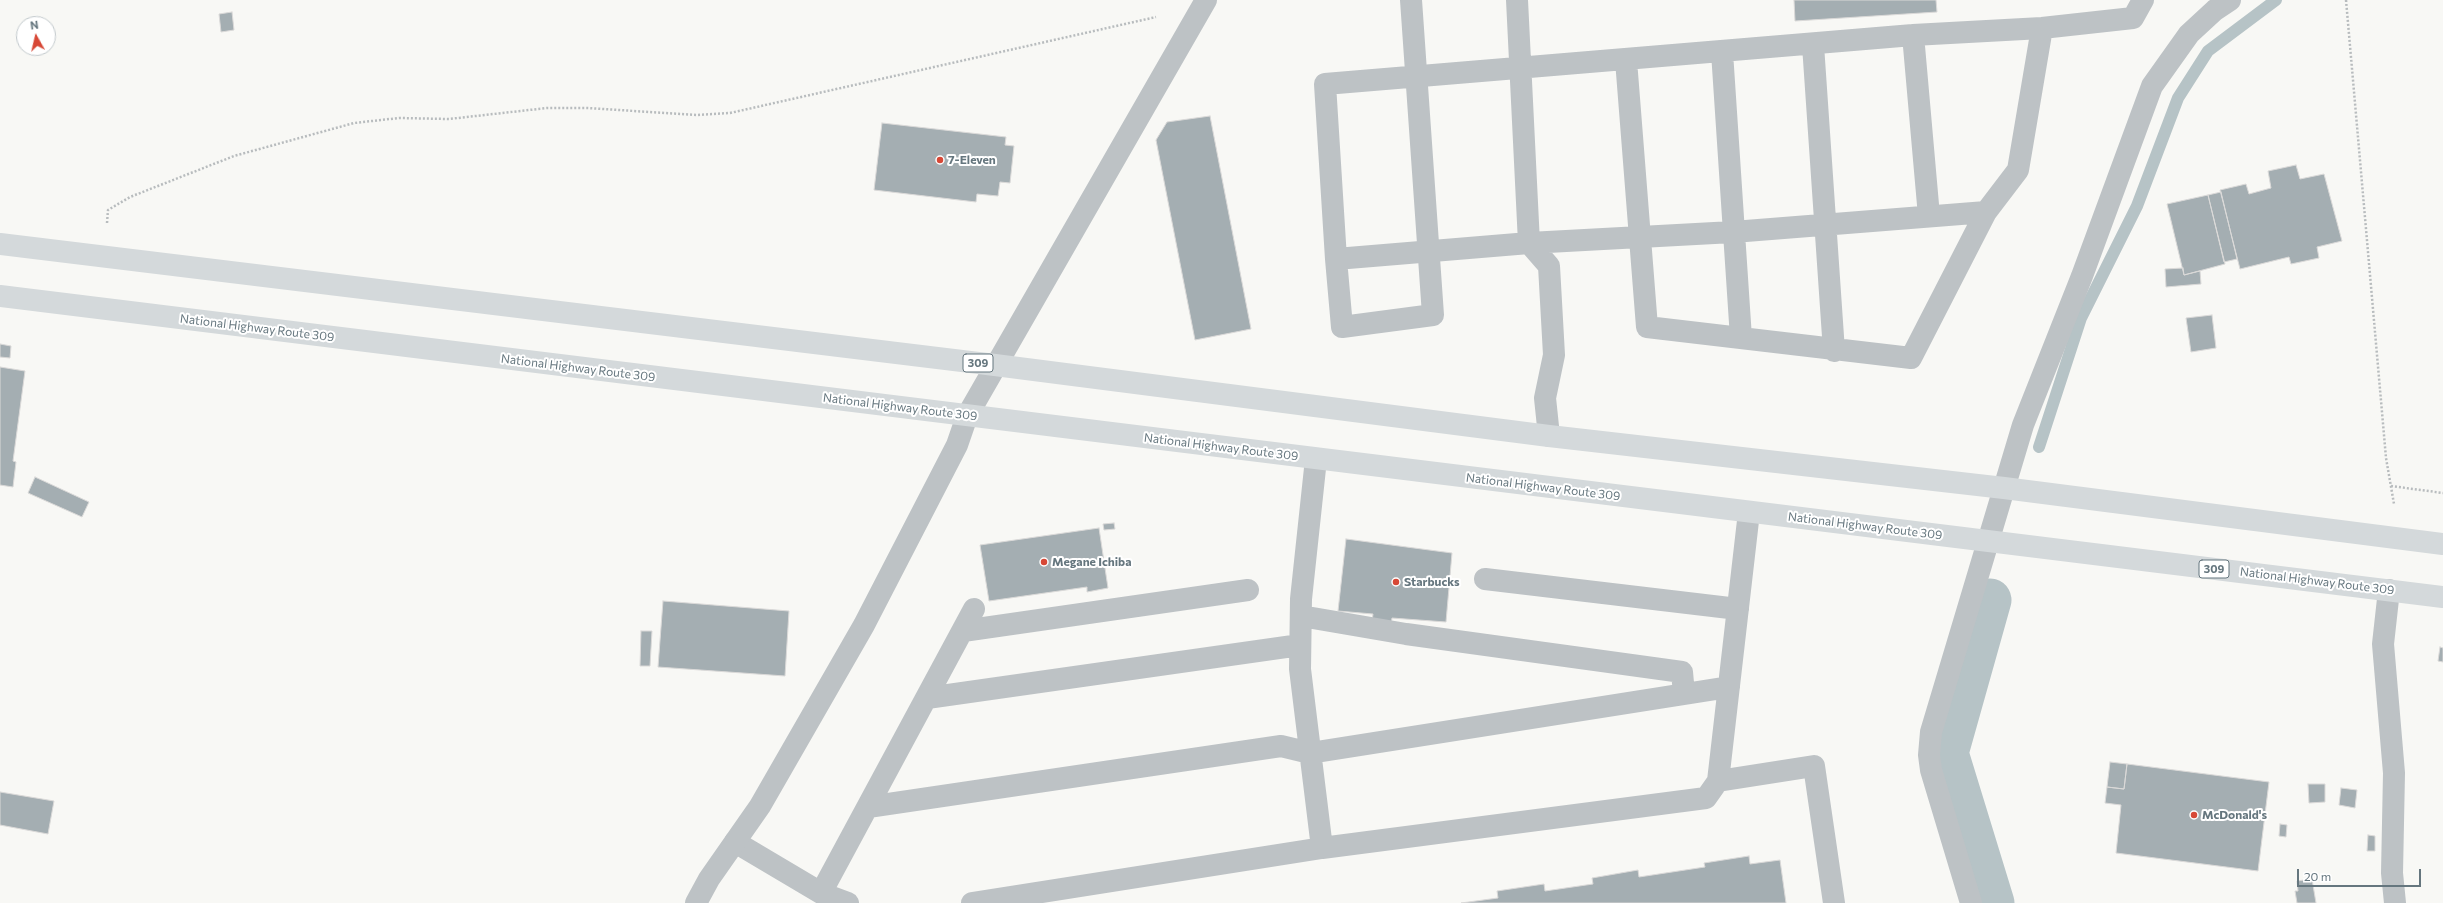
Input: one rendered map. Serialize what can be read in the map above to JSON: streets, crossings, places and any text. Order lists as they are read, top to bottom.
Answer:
{
  "streets": {
    "highway": ["National Highway Route 309", "309"]
  },
  "places": [
    "7-Eleven",
    "Megane Ichiba",
    "Starbucks",
    "McDonald's"
  ],
  "scale_bar": "20 m",
  "north": "top"
}
